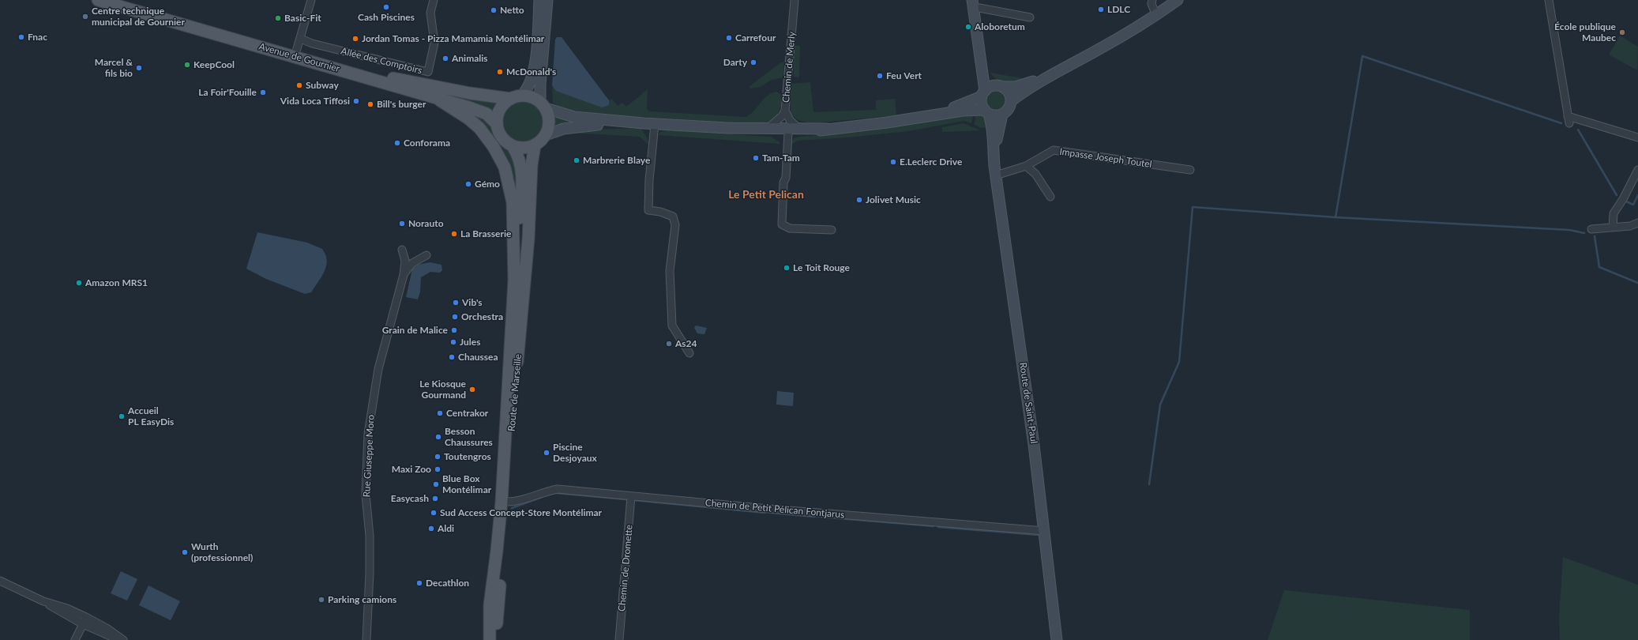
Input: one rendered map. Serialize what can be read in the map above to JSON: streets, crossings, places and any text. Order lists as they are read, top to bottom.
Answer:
{
  "streets": {
    "main road": ["Avenue de Gournier", "Route de Marseille", "Route de Saint-Paul"],
    "street": [
      "Allée des Comptoirs",
      "Chemin de Merly",
      "Impasse Joseph Toutel",
      "Rue Giuseppe Moro",
      "Chemin de Petit Pélican Fontjarus",
      "Chemin de Dromette"
    ]
  },
  "crossings": [
    ["Avenue de Gournier", "Route de Marseille"],
    ["Impasse Joseph Toutel", "Route de Saint-Paul"],
    ["Route de Marseille", "Chemin de Petit Pélican Fontjarus"],
    ["Route de Saint-Paul", "Chemin de Petit Pélican Fontjarus"],
    ["Chemin de Petit Pélican Fontjarus", "Chemin de Dromette"]
  ],
  "districts": ["Le Petit Pelican"],
  "places": [
    "Cash Piscines",
    "LDLC",
    "Netto",
    "Centre technique municipal de Gournier",
    "Basic-Fit",
    "Aloboretum",
    "École publique Maubec",
    "Fnac",
    "Carrefour",
    "Jordan Tomas - Pizza Mamamia Montélimar",
    "Animalis",
    "Darty",
    "KeepCool",
    "Marcel & fils bio",
    "McDonald's",
    "Feu Vert",
    "Subway",
    "La Foir'Fouille",
    "Vida Loca Tiffosi",
    "Bill's burger",
    "Conforama",
    "Tam-Tam",
    "Marbrerie Blaye",
    "E.Leclerc Drive",
    "Gémo",
    "Jolivet Music",
    "Norauto",
    "La Brasserie",
    "Le Toit Rouge",
    "Amazon MRS1",
    "Vib's",
    "Orchestra",
    "Grain de Malice",
    "Jules",
    "As24",
    "Chaussea",
    "Le Kiosque Gourmand",
    "Centrakor",
    "Accueil PL EasyDis",
    "Besson Chaussures",
    "Piscine Desjoyaux",
    "Toutengros",
    "Maxi Zoo",
    "Blue Box Montélimar",
    "Easycash",
    "Sud Access Concept-Store Montélimar",
    "Aldi",
    "Wurth (professionnel)",
    "Decathlon",
    "Parking camions"
  ]
}
